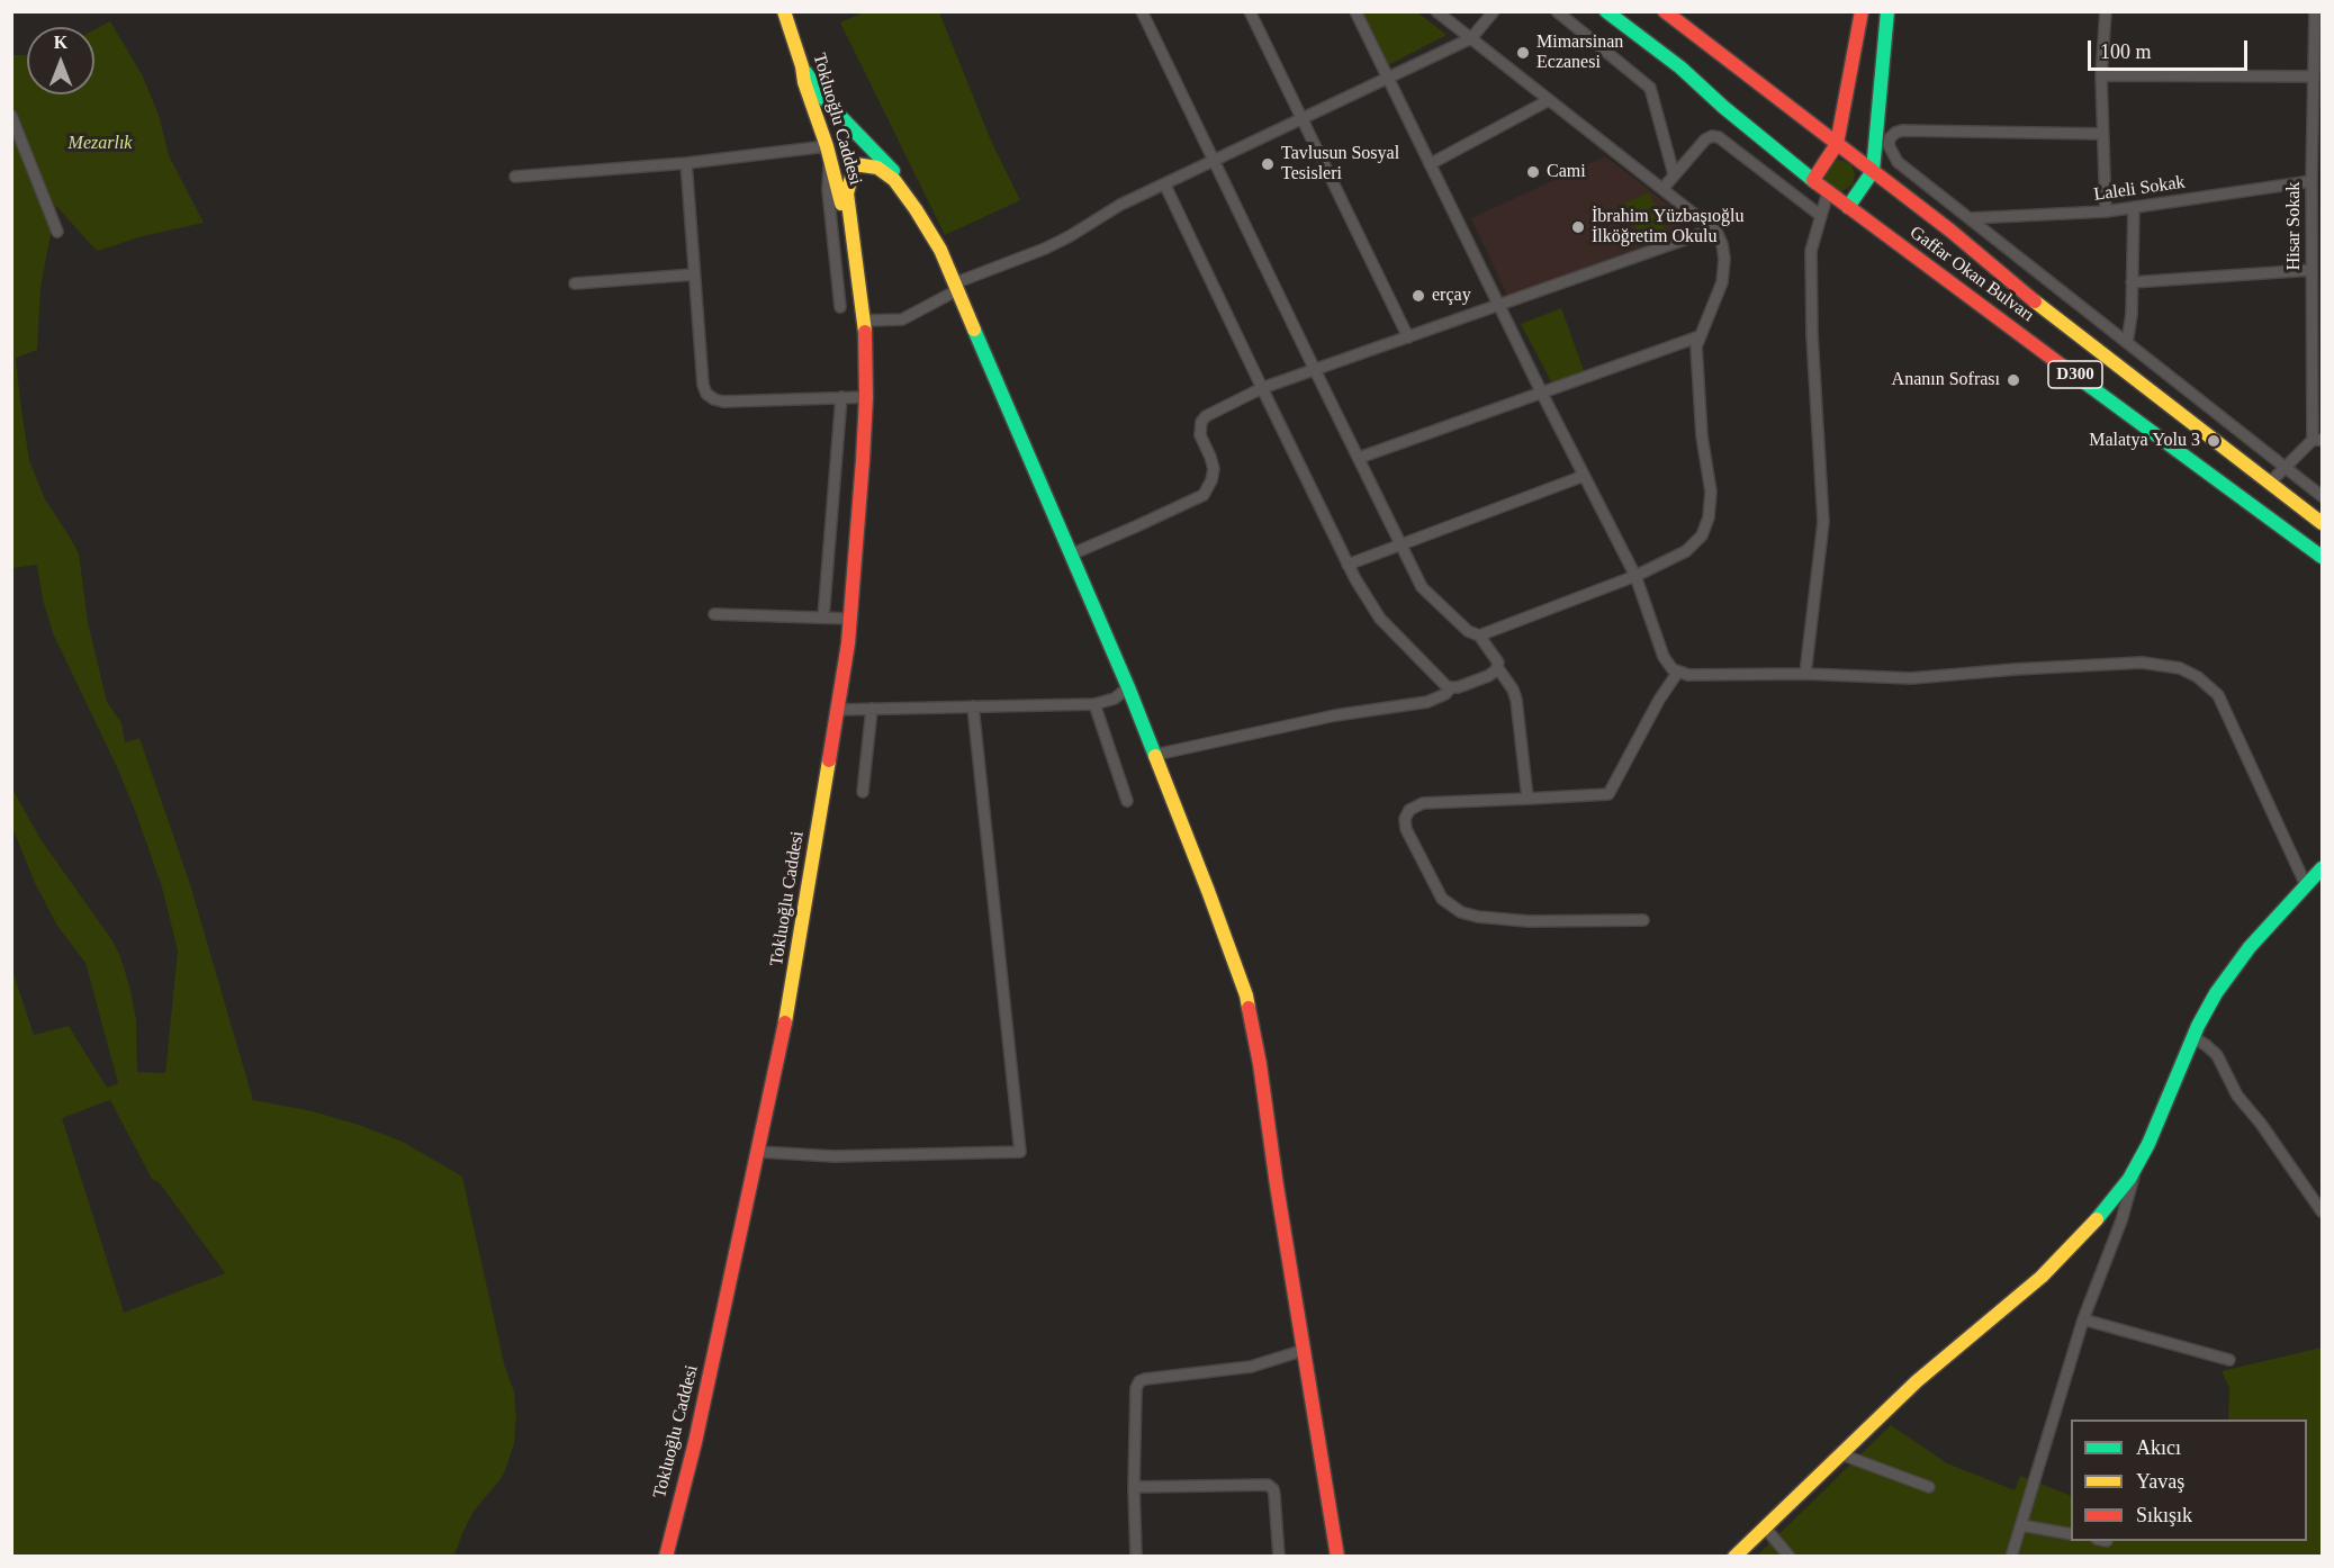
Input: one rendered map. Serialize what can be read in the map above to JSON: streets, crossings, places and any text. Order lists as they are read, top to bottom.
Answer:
{
  "streets": {
    "main road": ["Tokluoğlu Caddesi", "Gaffar Okan Bulvarı", "D300"],
    "street": ["Laleli Sokak", "Hisar Sokak"]
  },
  "crossings": [
    ["Laleli Sokak", "Hisar Sokak"]
  ],
  "parks": ["Mezarlık"],
  "places": [
    "Mimarsinan Eczanesi",
    "Tavlusun Sosyal Tesisleri",
    "Cami",
    "İbrahim Yüzbaşıoğlu İlköğretim Okulu",
    "erçay",
    "Ananın Sofrası",
    "Malatya Yolu 3"
  ],
  "legend": ["Akıcı", "Yavaş", "Sıkışık"],
  "scale_bar": "100 m",
  "north": "top"
}
